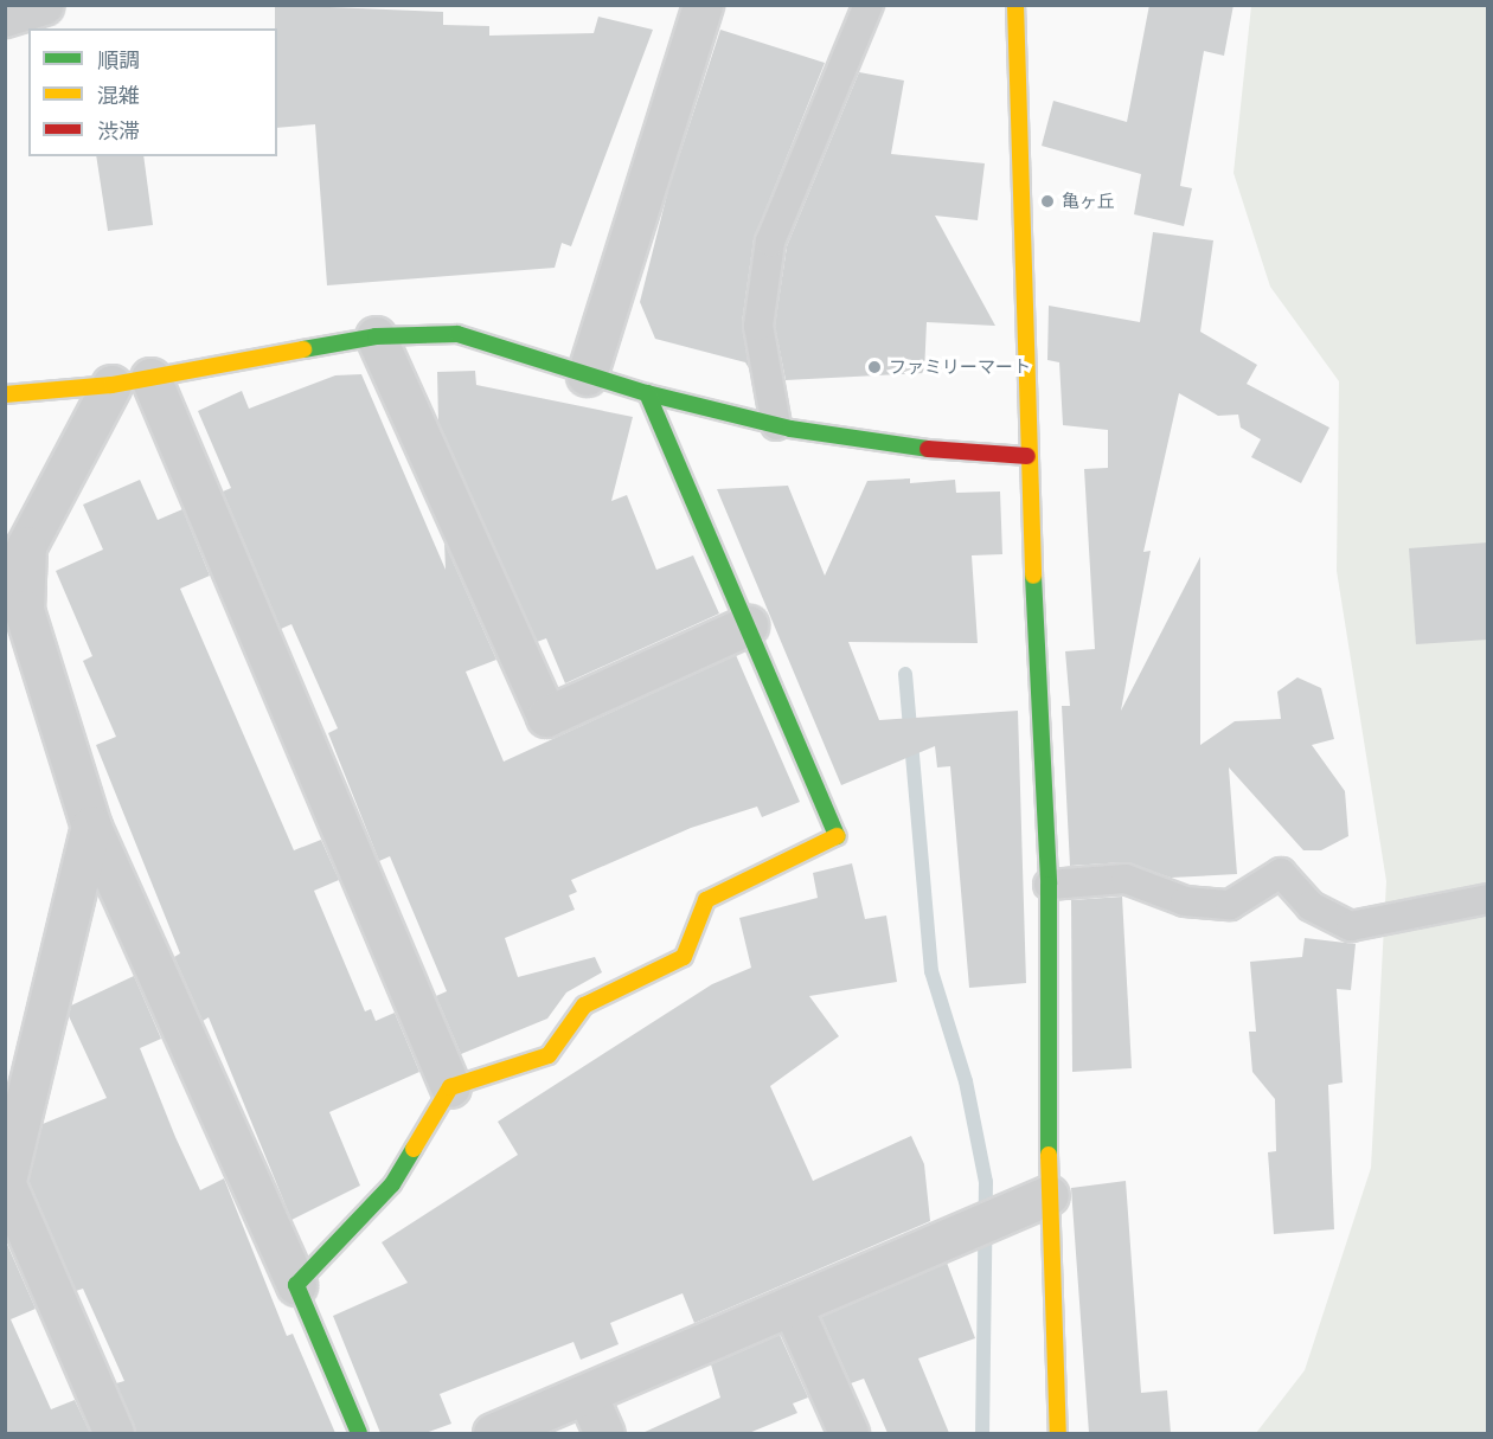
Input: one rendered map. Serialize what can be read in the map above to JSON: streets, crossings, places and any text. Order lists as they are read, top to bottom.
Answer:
{
  "places": ["亀ヶ丘", "ファミリーマート"],
  "legend": ["順調", "混雑", "渋滞"]
}
